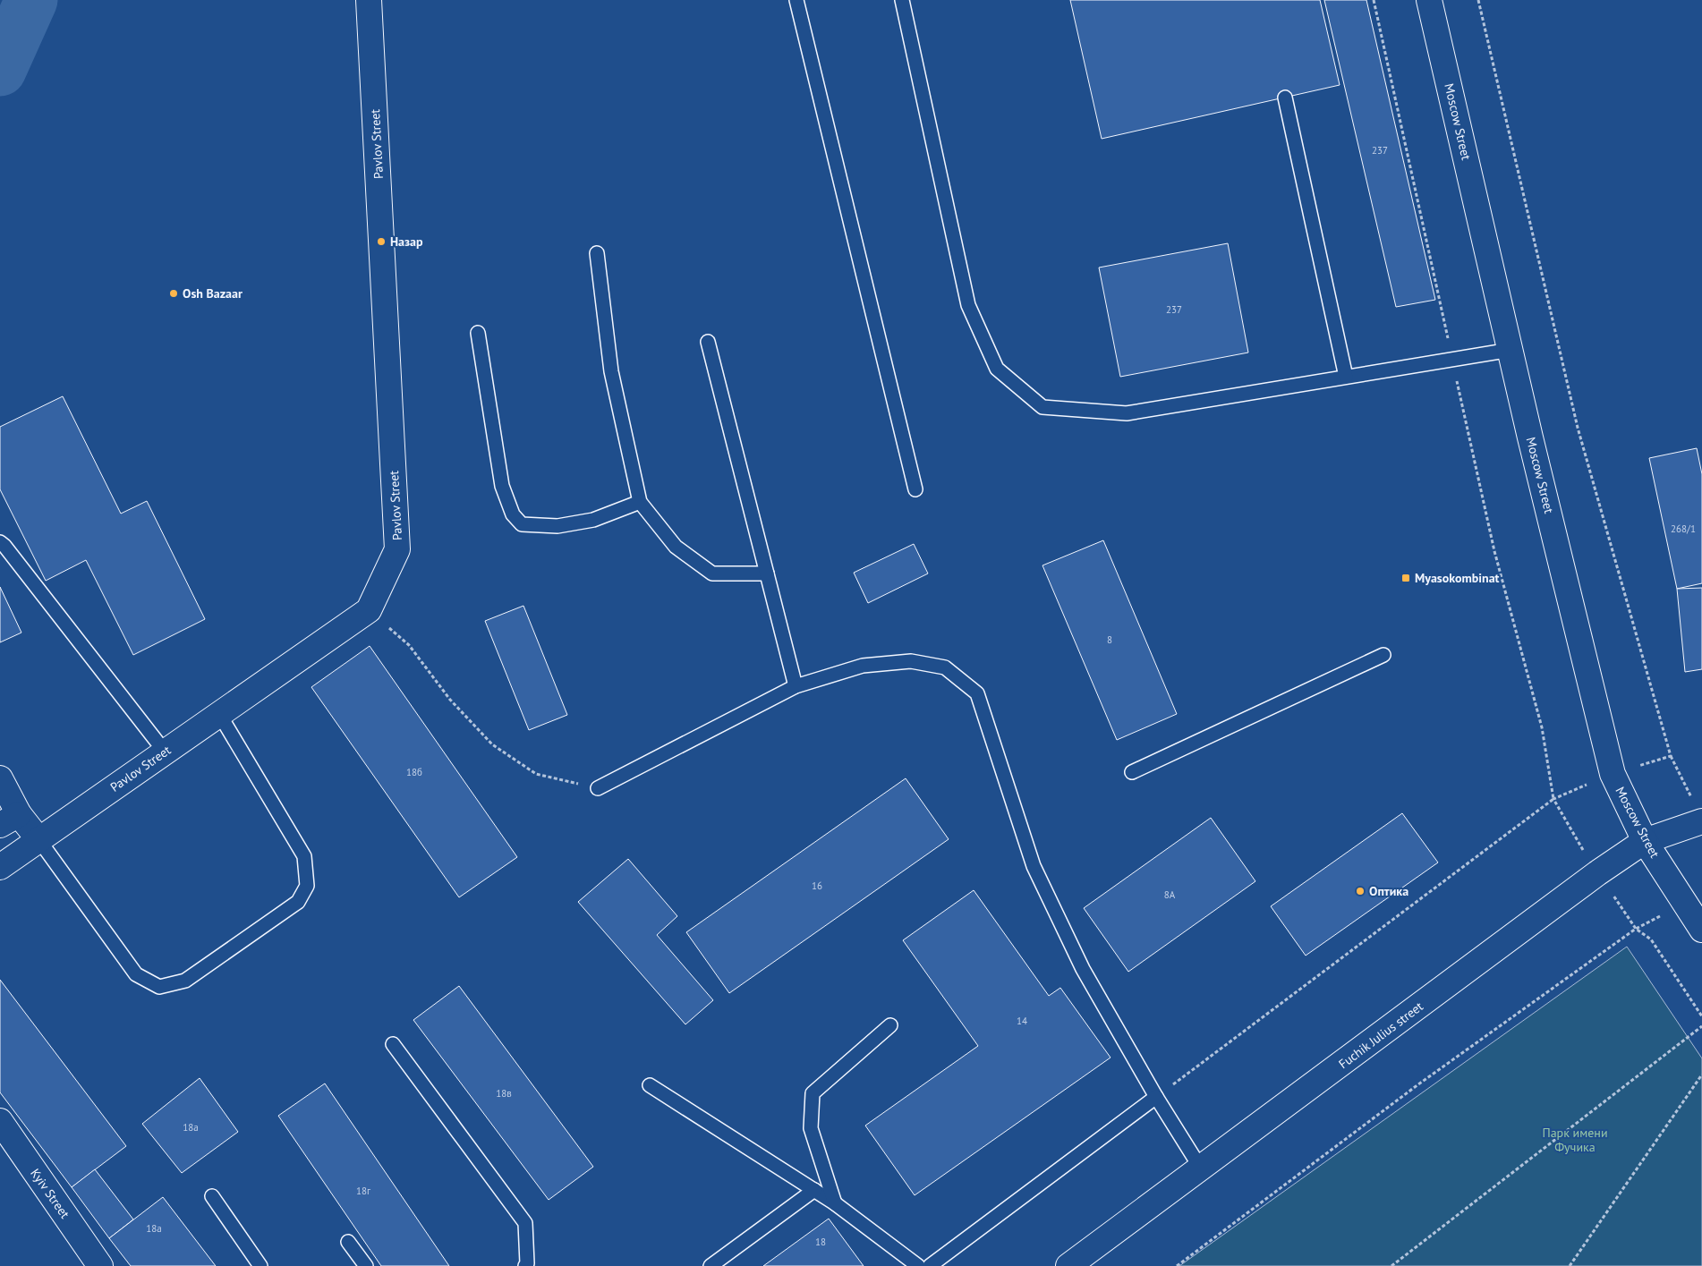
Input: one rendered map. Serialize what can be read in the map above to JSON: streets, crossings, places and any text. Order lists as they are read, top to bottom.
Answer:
{
  "streets": {
    "main road": [
      "Moscow Street",
      "Pavlov Street",
      "Fuchik Julius street",
      "Kyiv Street"
    ]
  },
  "crossings": [
    ["Moscow Street", "Fuchik Julius street"]
  ],
  "parks": ["Парк имени Фучика"],
  "places": {
    "other": ["Назар", "Osh Bazaar", "Оптика"],
    "transit": ["Myasokombinat"]
  },
  "house_numbers": [
    "237",
    "237",
    "268/1",
    "8",
    "18б",
    "16",
    "8А",
    "14",
    "18в",
    "18а",
    "18г",
    "18a",
    "18"
  ]
}
